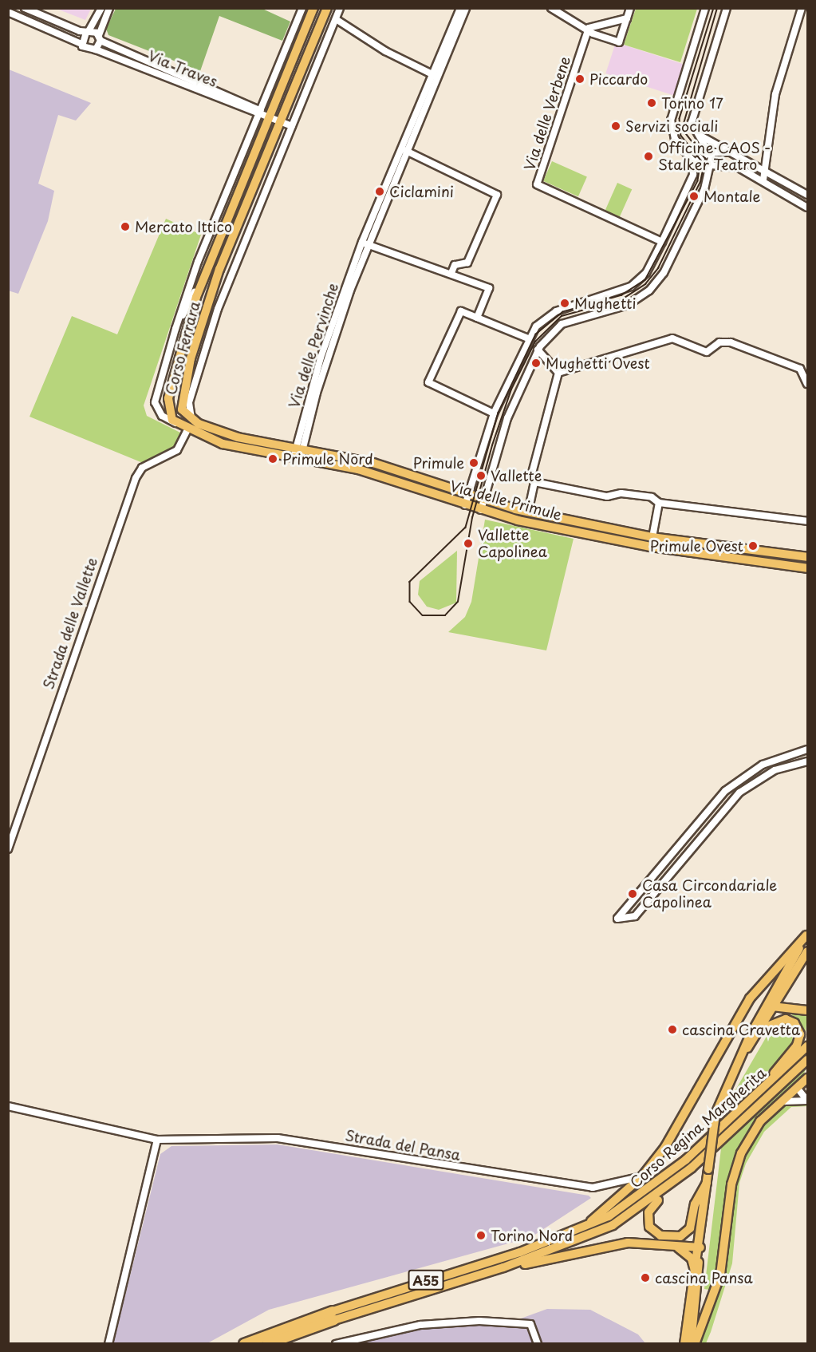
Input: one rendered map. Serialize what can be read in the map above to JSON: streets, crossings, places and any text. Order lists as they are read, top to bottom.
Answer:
{
  "streets": {
    "highway": ["A55"],
    "main road": ["Corso Ferrara", "Via delle Primule", "Corso Regina Margherita"],
    "street": [
      "Via Traves",
      "Via delle Verbene",
      "Via delle Pervinche",
      "Strada delle Vallette",
      "Strada del Pansa"
    ]
  },
  "crossings": [
    ["Via Traves", "Corso Ferrara"],
    ["Via delle Pervinche", "Via delle Primule"],
    ["Corso Ferrara", "Via delle Primule"],
    ["Via delle Primule", "Strada delle Vallette"],
    ["Corso Regina Margherita", "A55"]
  ],
  "places": [
    "Piccardo",
    "Torino 17",
    "Servizi sociali",
    "Officine CAOS - Stalker Teatro",
    "Ciclamini",
    "Montale",
    "Mercato Ittico",
    "Mughetti",
    "Mughetti Ovest",
    "Primule Nord",
    "Primule",
    "Vallette",
    "Vallette Capolinea",
    "Primule Ovest",
    "Casa Circondariale Capolinea",
    "cascina Cravetta",
    "Torino Nord",
    "cascina Pansa"
  ]
}
